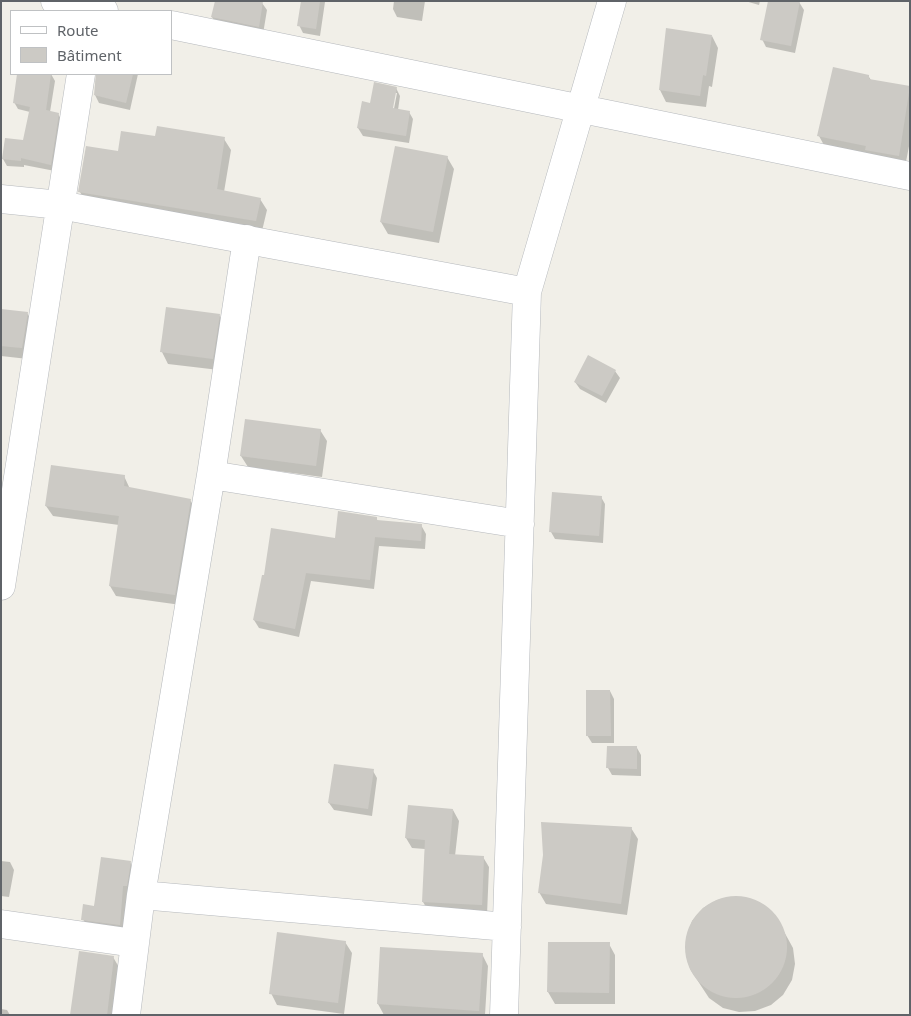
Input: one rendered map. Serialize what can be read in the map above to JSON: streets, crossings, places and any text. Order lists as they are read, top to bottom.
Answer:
{
  "legend": ["Route", "Bâtiment"]
}
